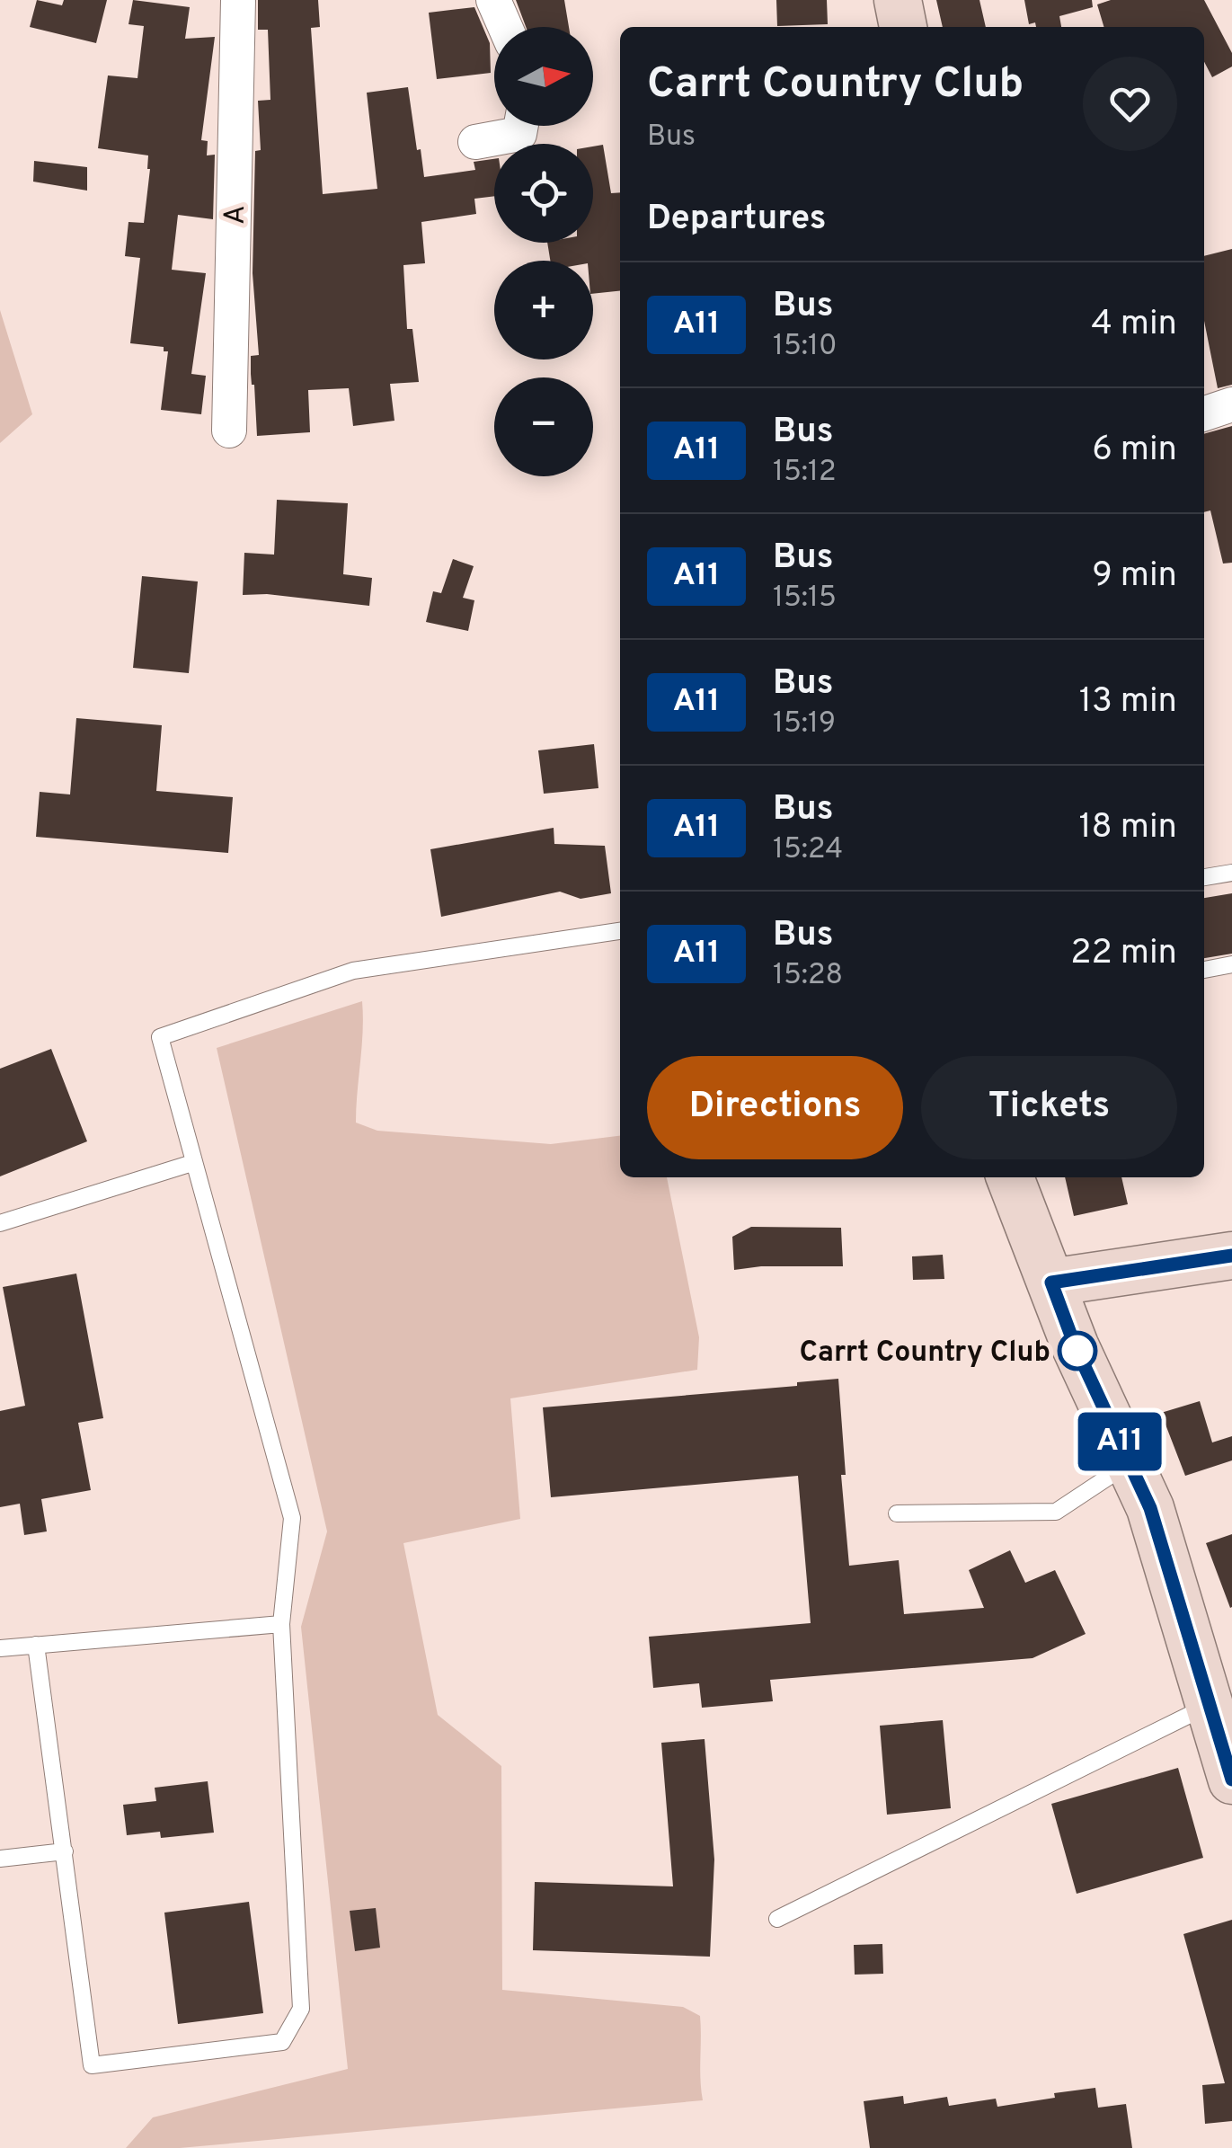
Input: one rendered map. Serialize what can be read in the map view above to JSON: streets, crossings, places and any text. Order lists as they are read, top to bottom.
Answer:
{
  "streets": {
    "street": ["A"]
  },
  "places": ["Carrt Country Club"],
  "lines": ["bus line A11"],
  "north": "right",
  "page": {
    "on_map": "A11",
    "map_buttons": ["+", "−"],
    "heading": [
      ["Carrt Country Club", "Bus"],
      "Departures"
    ],
    "list": [
      {
        "mark": "A11",
        "name": "Bus",
        "note": "15:10",
        "value": "4 min"
      },
      {
        "mark": "A11",
        "name": "Bus",
        "note": "15:12",
        "value": "6 min"
      },
      {
        "mark": "A11",
        "name": "Bus",
        "note": "15:15",
        "value": "9 min"
      },
      {
        "mark": "A11",
        "name": "Bus",
        "note": "15:19",
        "value": "13 min"
      },
      {
        "mark": "A11",
        "name": "Bus",
        "note": "15:24",
        "value": "18 min"
      },
      {
        "mark": "A11",
        "name": "Bus",
        "note": "15:28",
        "value": "22 min"
      }
    ],
    "buttons": ["Directions", "Tickets"]
  }
}
